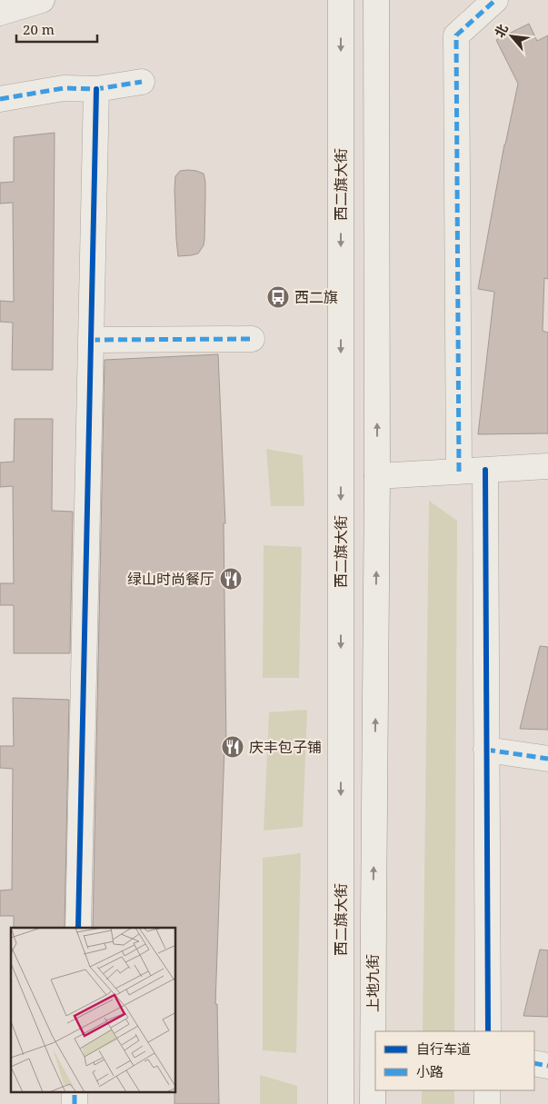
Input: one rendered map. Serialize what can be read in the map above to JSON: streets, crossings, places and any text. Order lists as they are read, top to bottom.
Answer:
{
  "streets": {
    "street": ["西二旗大街", "上地九街"]
  },
  "places": {
    "bus stop": ["西二旗"],
    "restaurant": ["绿山时尚餐厅", "庆丰包子铺"]
  },
  "legend": ["自行车道", "小路"],
  "scale_bar": "20 m",
  "north": "top left"
}
